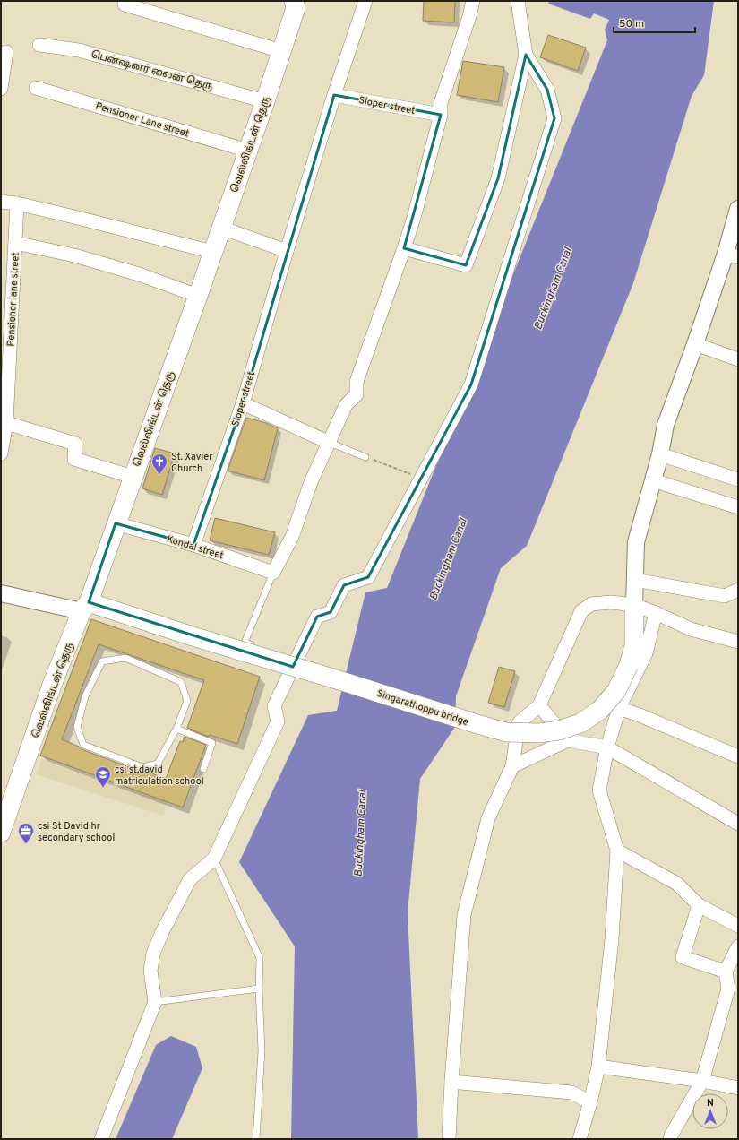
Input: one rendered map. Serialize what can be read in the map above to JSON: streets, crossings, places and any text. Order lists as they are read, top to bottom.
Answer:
{
  "streets": {
    "main road": ["வெல்லிங்டன் தெரு", "Singarathoppu bridge"],
    "street": [
      "பென்ஷனர் லைன் தெரு",
      "Sloper street",
      "Pensioner Lane street",
      "Pensioner lane street",
      "Kondal street"
    ]
  },
  "crossings": [
    ["பென்ஷனர் லைன் தெரு", "வெல்லிங்டன் தெரு"],
    ["Sloper street", "Kondal street"],
    ["Pensioner Lane street", "வெல்லிங்டன் தெரு"],
    ["வெல்லிங்டன் தெரு", "Pensioner lane street"],
    ["வெல்லிங்டன் தெரு", "Kondal street"],
    ["வெல்லிங்டன் தெரு", "Singarathoppu bridge"]
  ],
  "water": ["Buckingham Canal"],
  "places": {
    "church": ["St. Xavier Church"],
    "school or university": ["csi st.david matriculation school"],
    "office": ["csi St David hr secondary school"]
  },
  "scale_bar": "50 m",
  "north": "top"
}
